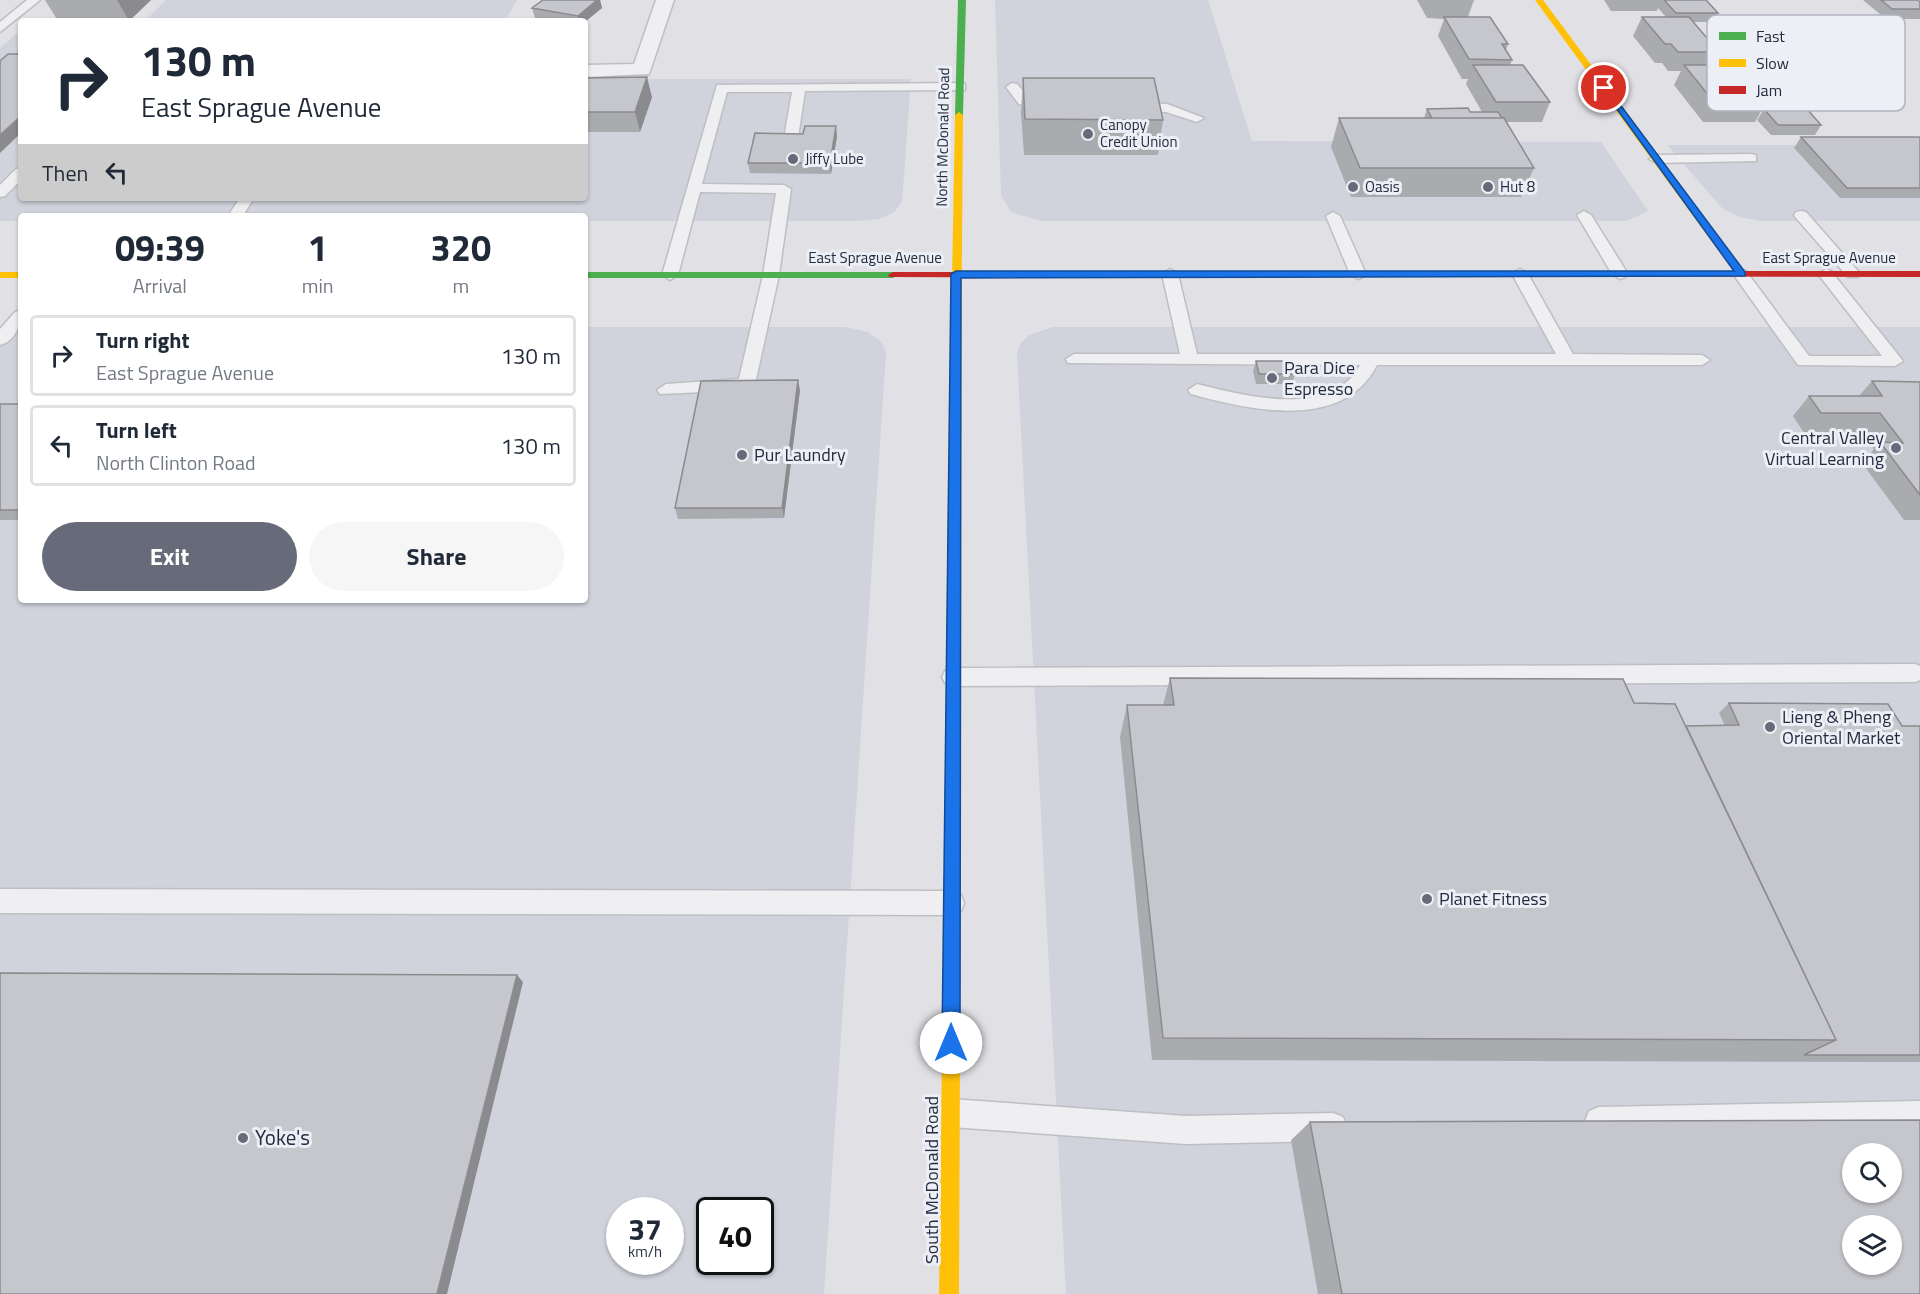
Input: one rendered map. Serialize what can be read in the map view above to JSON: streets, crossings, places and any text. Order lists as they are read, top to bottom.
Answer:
{
  "streets": {
    "street": ["North McDonald Road", "East Sprague Avenue", "South McDonald Road"]
  },
  "crossings": [
    ["North McDonald Road", "East Sprague Avenue"],
    ["North McDonald Road", "South McDonald Road"],
    ["East Sprague Avenue", "South McDonald Road"]
  ],
  "places": [
    "Canopy Credit Union",
    "Jiffy Lube",
    "Oasis",
    "Hut 8",
    "Para Dice Espresso",
    "Central Valley Virtual Learning",
    "Pur Laundry",
    "Lieng & Pheng Oriental Market",
    "Planet Fitness",
    "Yoke's"
  ],
  "legend": ["Fast", "Slow", "Jam"],
  "page": {
    "turn": ["130 m", "East Sprague Avenue"],
    "then": "Then",
    "eta": [
      "09:39",
      "Arrival",
      "1",
      "min",
      "320",
      "m"
    ],
    "list": [
      {
        "name": "Turn right",
        "note": "East Sprague Avenue",
        "value": "130 m"
      },
      {
        "name": "Turn left",
        "note": "North Clinton Road",
        "value": "130 m"
      }
    ],
    "buttons": ["Exit", "Share"],
    "speed": "37 km/h",
    "limit": "40"
  }
}
